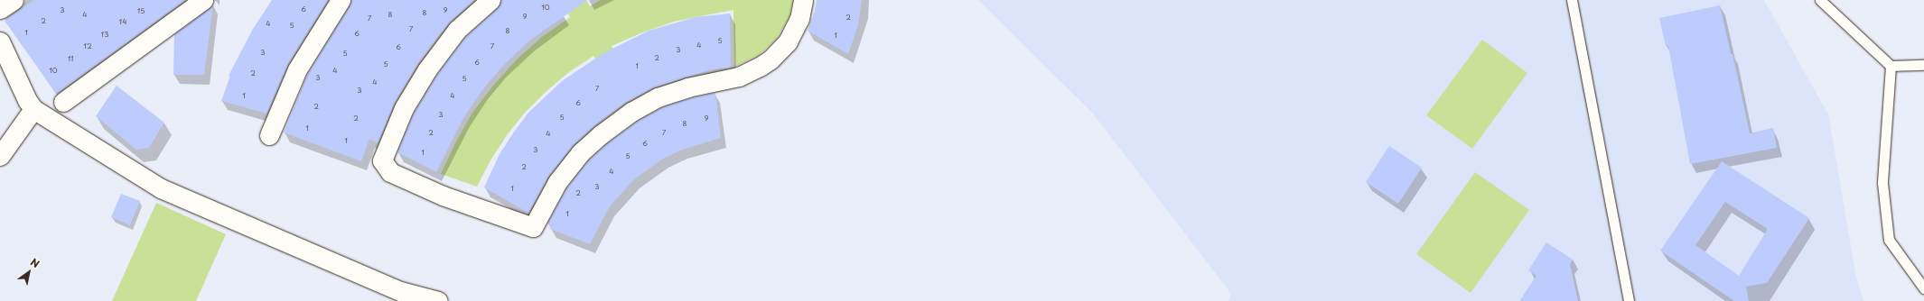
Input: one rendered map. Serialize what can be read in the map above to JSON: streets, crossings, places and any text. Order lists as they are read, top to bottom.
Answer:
{
  "house_numbers": [
    "10",
    "6",
    "3",
    "9",
    "15",
    "8",
    "4",
    "8",
    "9",
    "2",
    "7",
    "2",
    "14",
    "4",
    "5",
    "7",
    "8",
    "1",
    "6",
    "13",
    "1",
    "5",
    "4",
    "12",
    "7",
    "6",
    "3",
    "3",
    "5",
    "2",
    "11",
    "6",
    "5",
    "1",
    "10",
    "4",
    "2",
    "3",
    "5",
    "4",
    "7",
    "3",
    "1",
    "4",
    "6",
    "2",
    "3",
    "5",
    "2",
    "9",
    "8",
    "1",
    "2",
    "7",
    "4",
    "1",
    "6",
    "3",
    "1",
    "5",
    "2",
    "4",
    "3",
    "1",
    "2",
    "1"
  ],
  "north": "top right"
}
